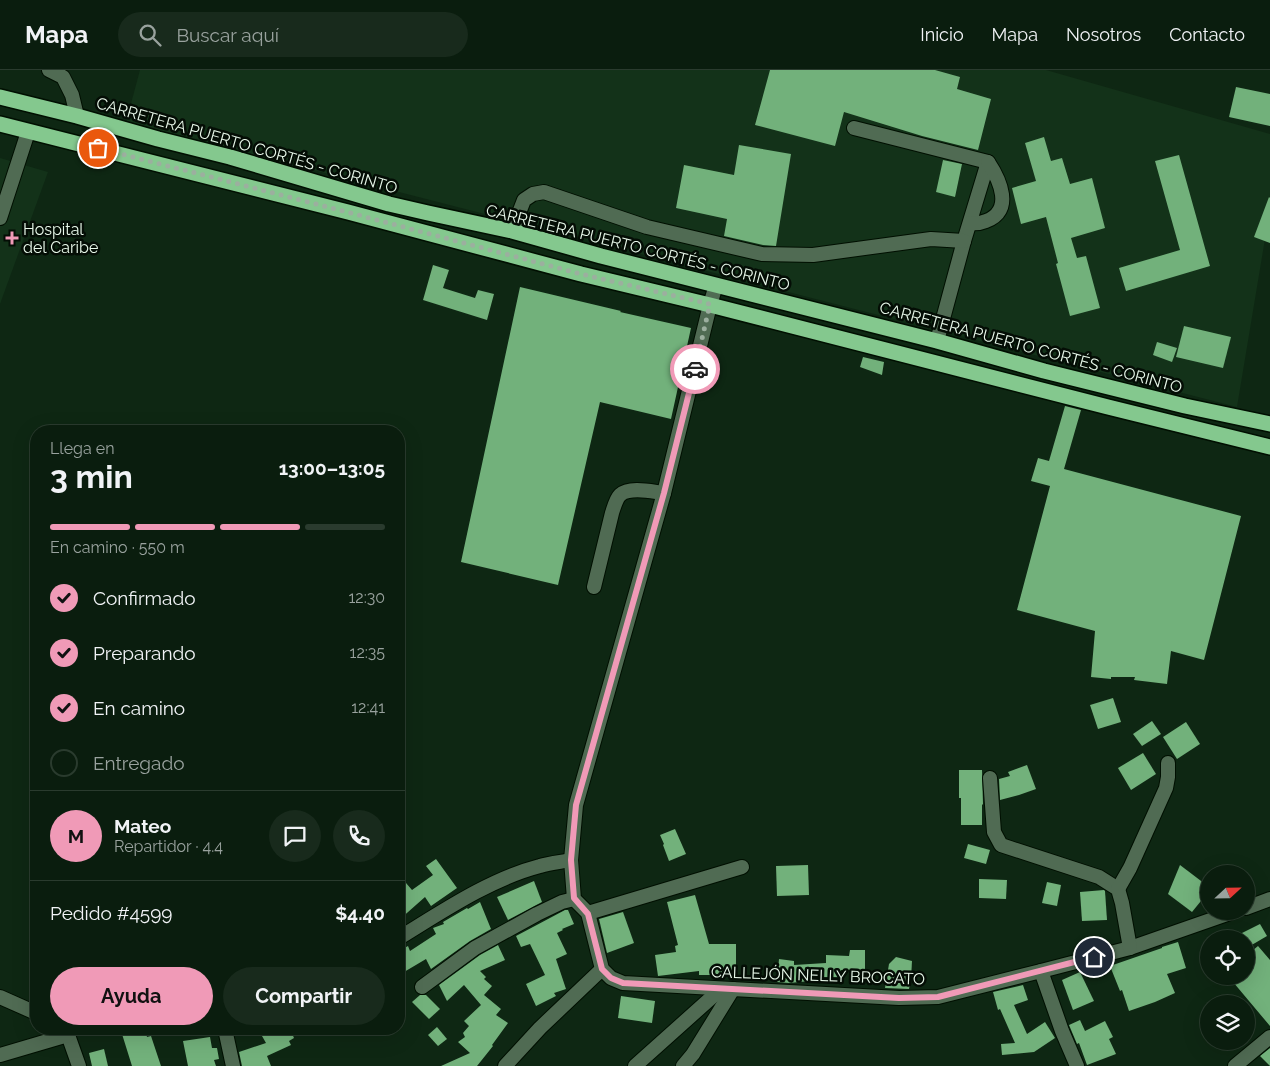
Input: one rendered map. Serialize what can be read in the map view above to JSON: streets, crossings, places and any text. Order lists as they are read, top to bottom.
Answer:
{
  "streets": {
    "highway": ["CARRETERA PUERTO CORTÉS - CORINTO"],
    "street": ["CALLEJÓN NELLY BROCATO"]
  },
  "places": {
    "health": ["Hospital del Caribe"]
  },
  "north": "right",
  "page": {
    "header": "Mapa",
    "search": "Buscar aquí",
    "nav": [
      "Inicio",
      "Mapa",
      "Nosotros",
      "Contacto"
    ],
    "heading": ["3 min", "Llega en", "13:00–13:05"],
    "panel": [
      "Mateo",
      "Repartidor · 4.4",
      "Pedido #4599",
      "$4.40"
    ],
    "bar": "En camino · 550 m",
    "list": [
      ["Confirmado", "12:30"],
      ["Preparando", "12:35"],
      ["En camino", "12:41"],
      "Entregado"
    ],
    "round": "M",
    "buttons": ["Ayuda", "Compartir"]
  }
}
